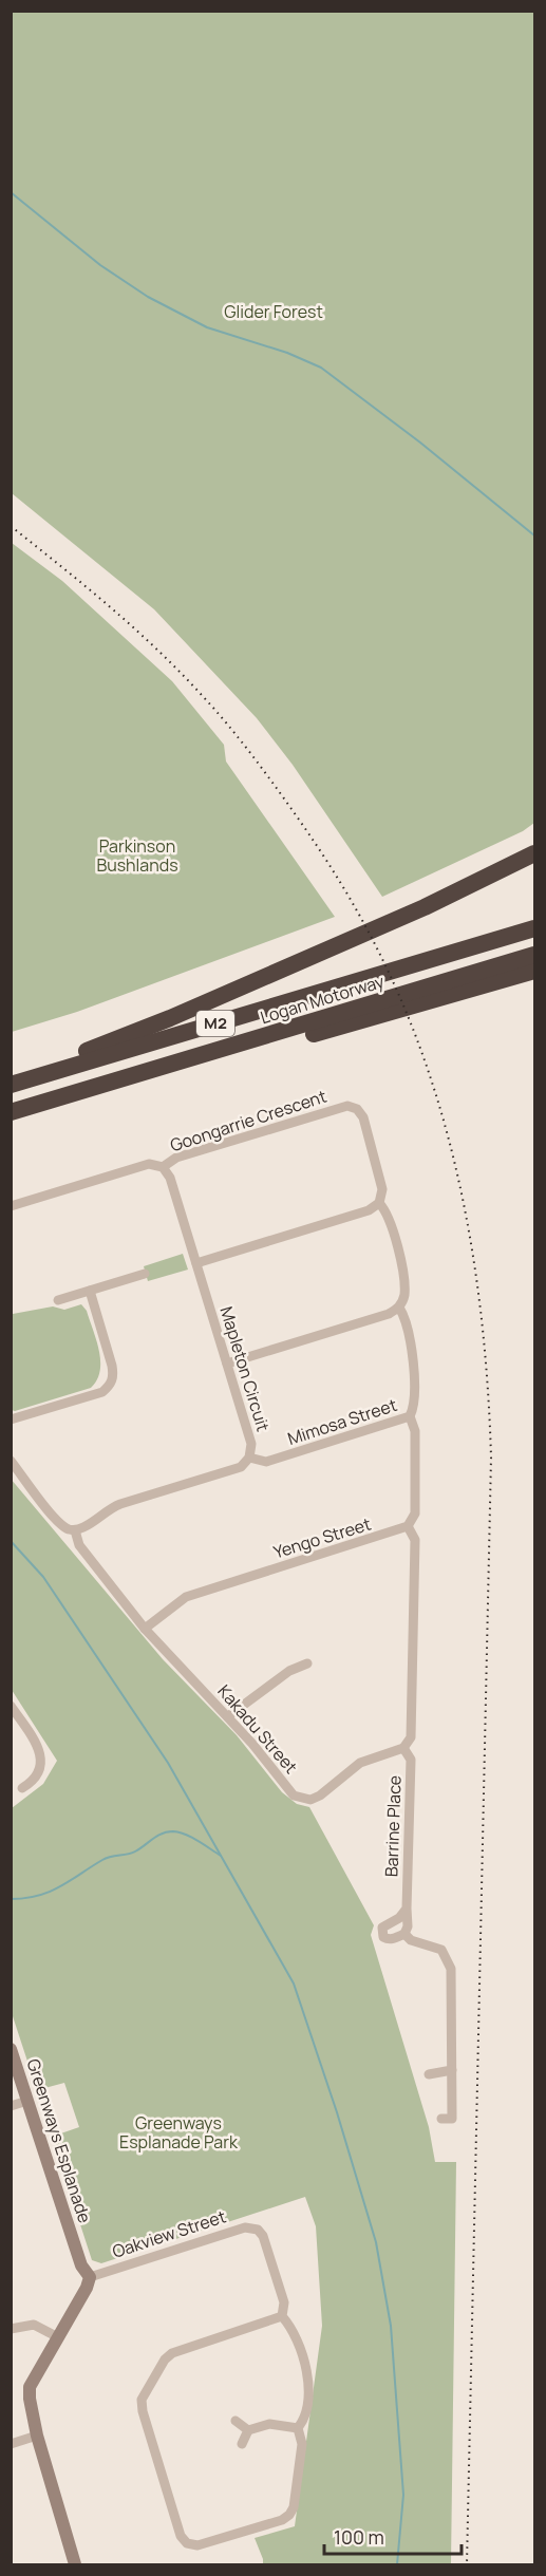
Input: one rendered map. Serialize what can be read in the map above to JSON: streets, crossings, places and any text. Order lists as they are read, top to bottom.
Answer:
{
  "streets": {
    "highway": ["Logan Motorway", "M2"],
    "street": [
      "Goongarrie Crescent",
      "Mapleton Circuit",
      "Mimosa Street",
      "Yengo Street",
      "Kakadu Street",
      "Barrine Place",
      "Greenways Esplanade",
      "Oakview Street"
    ]
  },
  "crossings": [
    ["Goongarrie Crescent", "Mapleton Circuit"],
    ["Mapleton Circuit", "Mimosa Street"],
    ["Mapleton Circuit", "Kakadu Street"],
    ["Yengo Street", "Kakadu Street"],
    ["Kakadu Street", "Barrine Place"],
    ["Greenways Esplanade", "Oakview Street"]
  ],
  "parks": ["Glider Forest", "Parkinson Bushlands", "Greenways Esplanade Park"],
  "scale_bar": "100 m"
}
